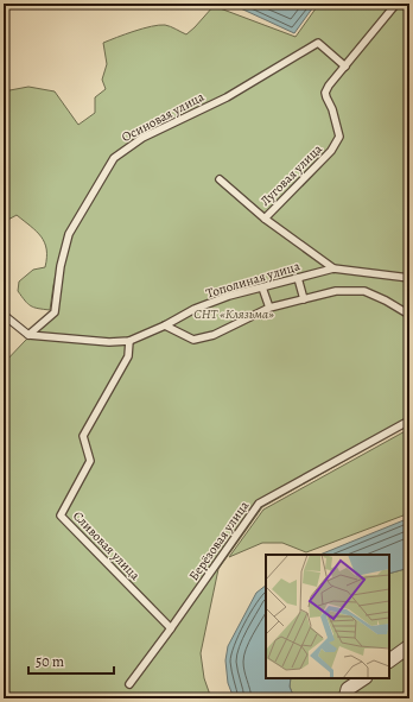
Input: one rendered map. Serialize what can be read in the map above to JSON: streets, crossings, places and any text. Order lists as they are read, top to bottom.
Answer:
{
  "streets": {
    "lane": [
      "Осиновая улица",
      "Луговая улица",
      "Тополиная улица",
      "Берёзовая улица",
      "Сливовая улица"
    ]
  },
  "crossings": [
    ["Осиновая улица", "Луговая улица"],
    ["Осиновая улица", "Тополиная улица"],
    ["Луговая улица", "Тополиная улица"],
    ["Тополиная улица", "Сливовая улица"],
    ["Берёзовая улица", "Сливовая улица"]
  ],
  "parks": ["СНТ «Клязьма»"],
  "scale_bar": "50 m"
}
